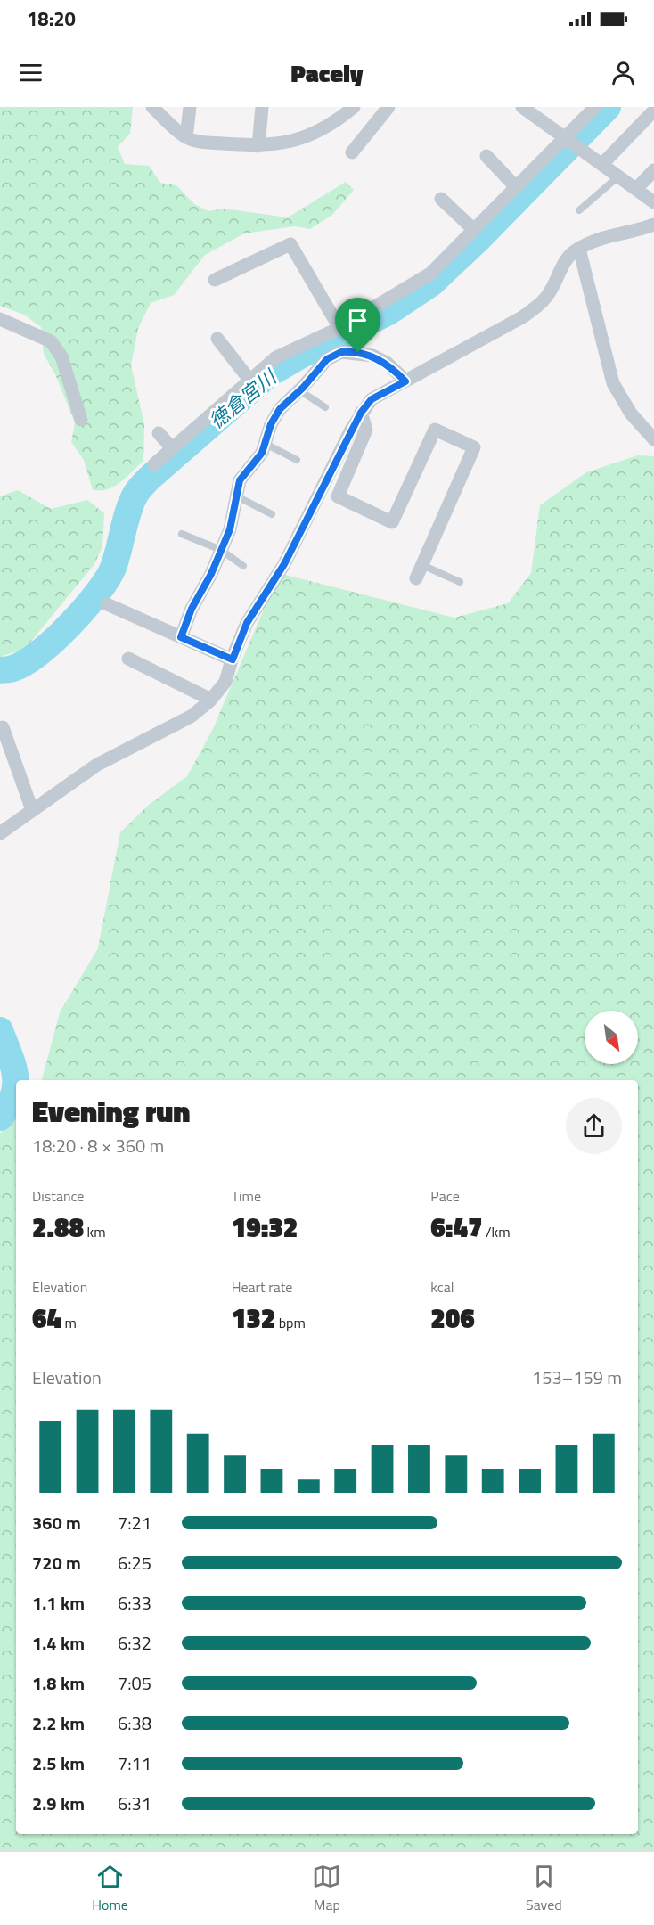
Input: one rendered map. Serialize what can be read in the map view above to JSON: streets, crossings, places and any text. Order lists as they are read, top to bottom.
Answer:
{
  "water": ["徳倉宮川"],
  "north": "bottom right",
  "page": {
    "status": "18:20",
    "header": "Pacely",
    "heading": ["Evening run", "18:20 · 8 × 360 m"],
    "stats": [
      ["Distance", "2.88 km"],
      ["Time", "19:32"],
      ["Pace", "6:47 /km"],
      ["Elevation", "64 m"],
      ["Heart rate", "132 bpm"],
      ["kcal", "206"]
    ],
    "chart": ["Elevation", "153–159 m"],
    "list": [
      {
        "name": "360 m",
        "note": "7:21"
      },
      {
        "name": "720 m",
        "note": "6:25"
      },
      {
        "name": "1.1 km",
        "note": "6:33"
      },
      {
        "name": "1.4 km",
        "note": "6:32"
      },
      {
        "name": "1.8 km",
        "note": "7:05"
      },
      {
        "name": "2.2 km",
        "note": "6:38"
      },
      {
        "name": "2.5 km",
        "note": "7:11"
      },
      {
        "name": "2.9 km",
        "note": "6:31"
      }
    ],
    "tabs": ["Home", "Map", "Saved"]
  }
}
